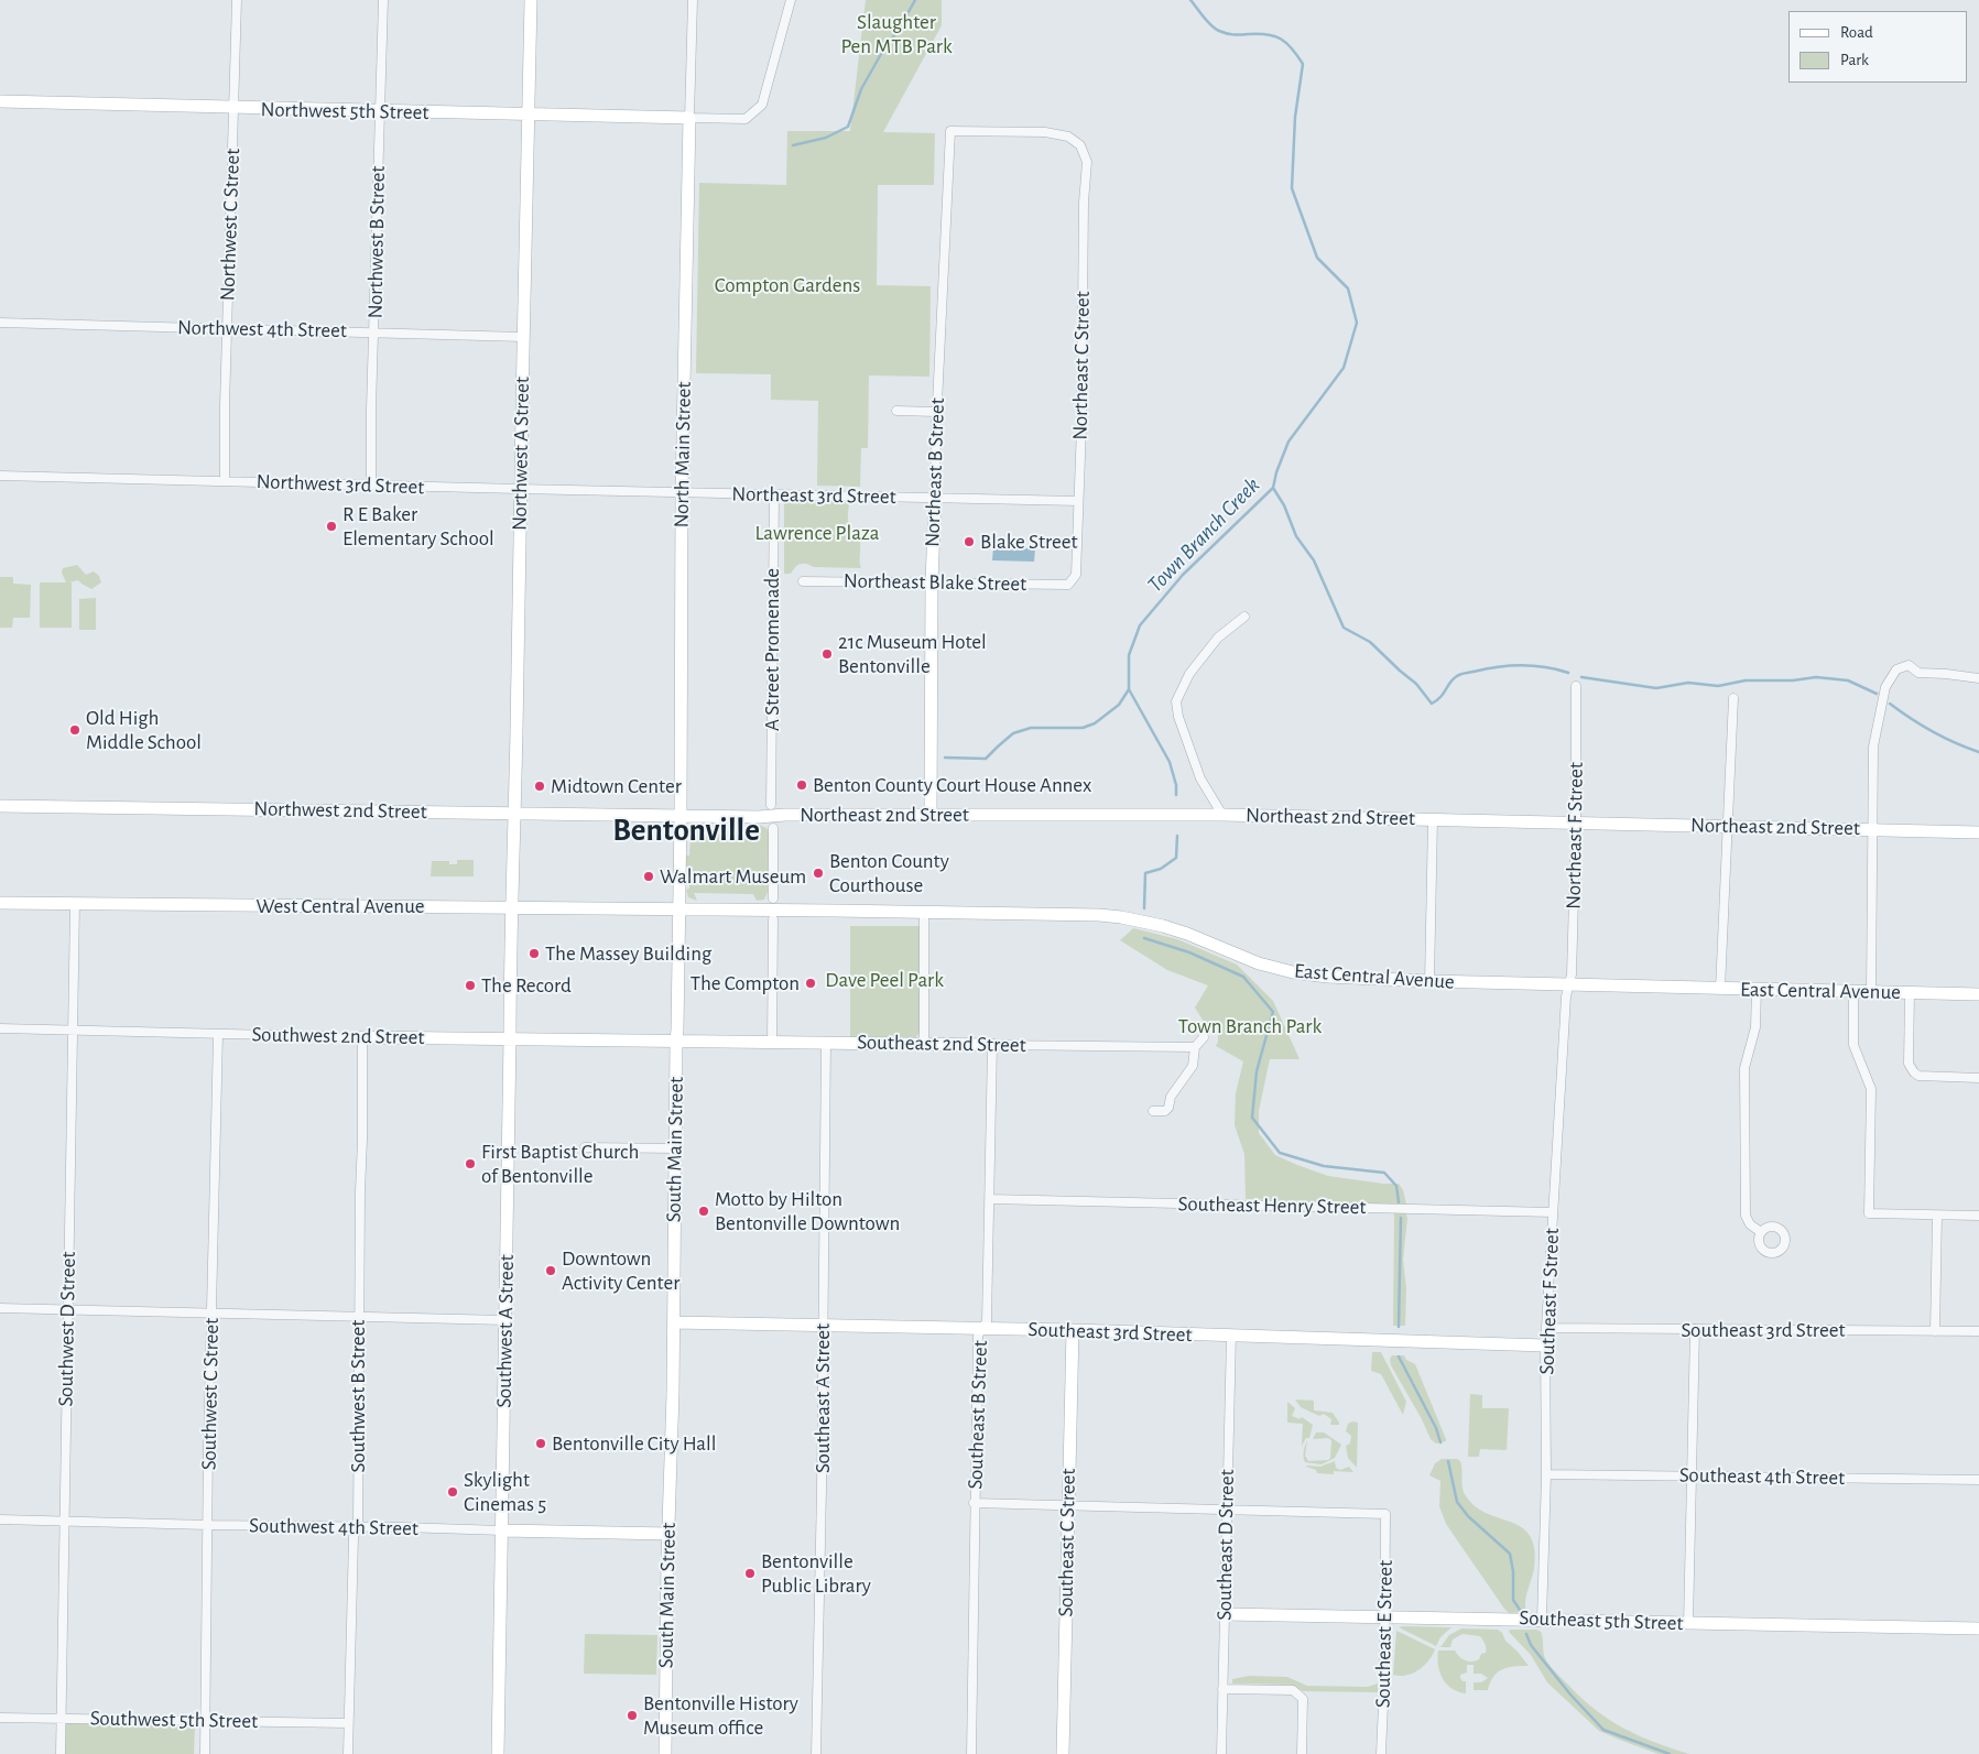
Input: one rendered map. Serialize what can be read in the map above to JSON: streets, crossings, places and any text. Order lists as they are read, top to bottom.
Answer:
{
  "streets": {
    "street": [
      "Northwest 5th Street",
      "Northwest C Street",
      "Northwest B Street",
      "Northwest 4th Street",
      "Northeast C Street",
      "Northwest A Street",
      "North Main Street",
      "Northeast B Street",
      "Northwest 3rd Street",
      "Northeast 3rd Street",
      "Northeast Blake Street",
      "A Street Promenade",
      "Northwest 2nd Street",
      "Northeast 2nd Street",
      "Northeast F Street",
      "West Central Avenue",
      "East Central Avenue",
      "Southwest 2nd Street",
      "Southeast 2nd Street",
      "South Main Street",
      "Southeast Henry Street",
      "Southeast F Street",
      "Southwest D Street",
      "Southeast 3rd Street",
      "Southwest A Street",
      "Southwest C Street",
      "Southwest B Street",
      "Southeast A Street",
      "Southeast B Street",
      "Southeast 4th Street",
      "Southwest 4th Street",
      "Southeast C Street",
      "Southeast D Street",
      "Southeast 5th Street",
      "Southeast E Street",
      "Southwest 5th Street"
    ]
  },
  "crossings": [
    ["Northwest 5th Street", "Northwest C Street"],
    ["Northwest 5th Street", "Northwest B Street"],
    ["Northwest 5th Street", "Northwest A Street"],
    ["Northwest 5th Street", "North Main Street"],
    ["Northwest C Street", "Northwest 4th Street"],
    ["Northwest C Street", "Northwest 3rd Street"],
    ["Northwest B Street", "Northwest 4th Street"],
    ["Northwest B Street", "Northwest 3rd Street"],
    ["Northwest 4th Street", "Northwest A Street"],
    ["Northeast C Street", "Northeast B Street"],
    ["Northeast C Street", "Northeast 3rd Street"],
    ["Northeast C Street", "Northeast Blake Street"],
    ["Northwest A Street", "Northwest 3rd Street"],
    ["Northwest A Street", "Northwest 2nd Street"],
    ["Northwest A Street", "West Central Avenue"],
    ["Northwest A Street", "Southwest A Street"],
    ["North Main Street", "Northwest 3rd Street"],
    ["North Main Street", "Northeast 3rd Street"],
    ["North Main Street", "Northwest 2nd Street"],
    ["North Main Street", "Northeast 2nd Street"],
    ["North Main Street", "West Central Avenue"],
    ["North Main Street", "East Central Avenue"],
    ["North Main Street", "South Main Street"],
    ["Northeast B Street", "Northeast 3rd Street"],
    ["Northeast B Street", "Northeast Blake Street"],
    ["Northeast B Street", "Northeast 2nd Street"],
    ["Northwest 3rd Street", "Northeast 3rd Street"],
    ["Northeast 3rd Street", "A Street Promenade"],
    ["Northwest 2nd Street", "Northeast 2nd Street"],
    ["Northeast 2nd Street", "Northeast F Street"],
    ["Northeast F Street", "East Central Avenue"],
    ["Northeast F Street", "Southeast F Street"],
    ["West Central Avenue", "East Central Avenue"],
    ["West Central Avenue", "South Main Street"],
    ["West Central Avenue", "Southwest D Street"],
    ["West Central Avenue", "Southwest A Street"],
    ["East Central Avenue", "South Main Street"],
    ["East Central Avenue", "Southeast F Street"],
    ["Southwest 2nd Street", "Southeast 2nd Street"],
    ["Southwest 2nd Street", "South Main Street"],
    ["Southwest 2nd Street", "Southwest D Street"],
    ["Southwest 2nd Street", "Southwest A Street"],
    ["Southwest 2nd Street", "Southwest C Street"],
    ["Southwest 2nd Street", "Southwest B Street"],
    ["Southeast 2nd Street", "South Main Street"],
    ["Southeast 2nd Street", "Southeast A Street"],
    ["Southeast 2nd Street", "Southeast B Street"],
    ["South Main Street", "Southeast 3rd Street"],
    ["South Main Street", "Southwest 4th Street"],
    ["Southeast Henry Street", "Southeast F Street"],
    ["Southeast Henry Street", "Southeast B Street"],
    ["Southeast F Street", "Southeast 3rd Street"],
    ["Southeast F Street", "Southeast 4th Street"],
    ["Southeast F Street", "Southeast 5th Street"],
    ["Southwest D Street", "Southwest 4th Street"],
    ["Southwest D Street", "Southwest 5th Street"],
    ["Southeast 3rd Street", "Southeast A Street"],
    ["Southeast 3rd Street", "Southeast B Street"],
    ["Southeast 3rd Street", "Southeast C Street"],
    ["Southeast 3rd Street", "Southeast D Street"],
    ["Southwest A Street", "Southwest 4th Street"],
    ["Southwest C Street", "Southwest 4th Street"],
    ["Southwest C Street", "Southwest 5th Street"],
    ["Southwest B Street", "Southwest 4th Street"],
    ["Southwest B Street", "Southwest 5th Street"],
    ["Southeast D Street", "Southeast 5th Street"],
    ["Southeast D Street", "Southeast E Street"],
    ["Southeast 5th Street", "Southeast E Street"]
  ],
  "districts": ["Bentonville"],
  "water": ["Town Branch Creek"],
  "parks": [
    "Slaughter Pen MTB Park",
    "Compton Gardens",
    "Lawrence Plaza",
    "Dave Peel Park",
    "Town Branch Park"
  ],
  "places": [
    "R E Baker Elementary School",
    "Blake Street",
    "21c Museum Hotel Bentonville",
    "Old High Middle School",
    "Benton County Court House Annex",
    "Midtown Center",
    "Benton County Courthouse",
    "Walmart Museum",
    "The Massey Building",
    "The Compton",
    "The Record",
    "First Baptist Church of Bentonville",
    "Motto by Hilton Bentonville Downtown",
    "Downtown Activity Center",
    "Bentonville City Hall",
    "Skylight Cinemas 5",
    "Bentonville Public Library",
    "Bentonville History Museum office"
  ],
  "legend": ["Road", "Park"]
}
